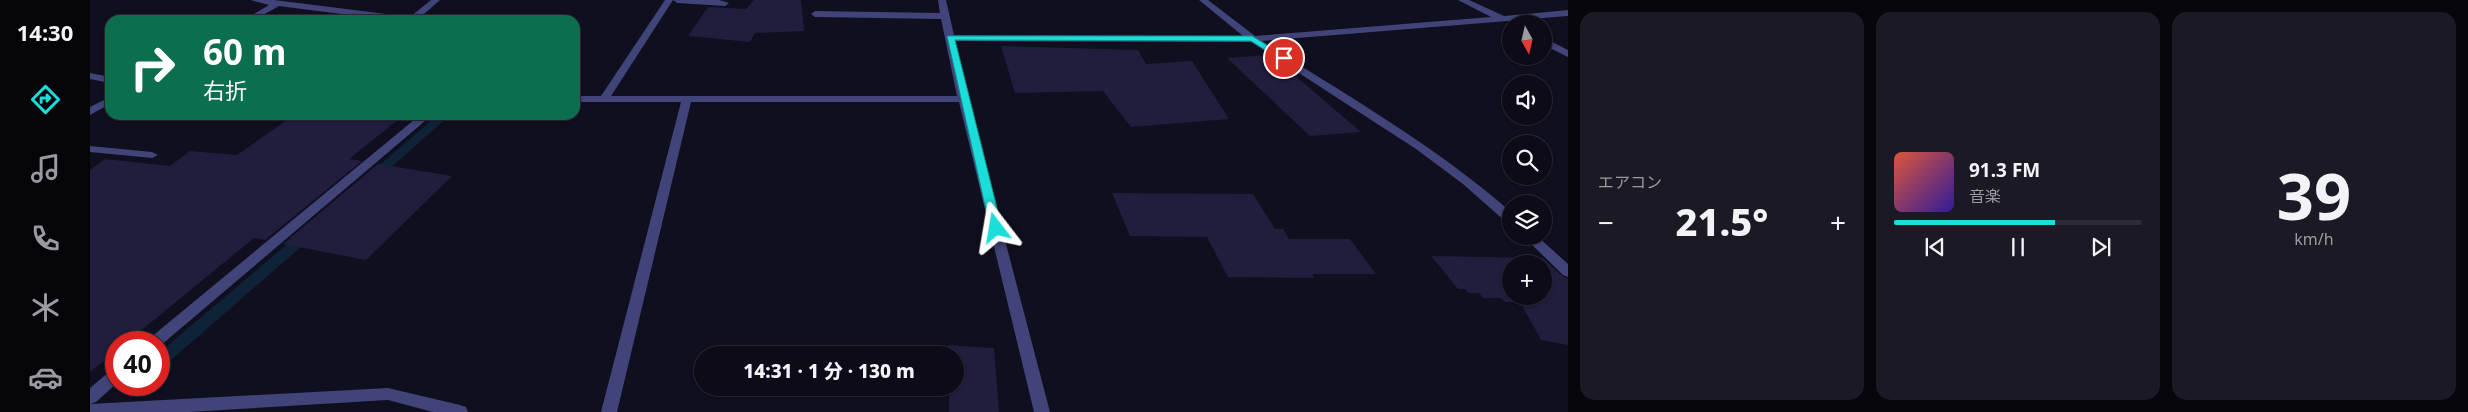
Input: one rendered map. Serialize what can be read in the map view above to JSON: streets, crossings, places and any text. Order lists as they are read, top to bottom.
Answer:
{
  "north": "bottom",
  "page": {
    "tabs": "14:30",
    "tile": [
      "エアコン",
      ["39", "km/h"]
    ],
    "map_buttons": "+",
    "turn": ["60 m", "右折"],
    "song": ["91.3 FM", "音楽"],
    "heat": ["−", "21.5°", "+"],
    "limit": "40",
    "trip": "14:31 · 1 分 · 130 m"
  }
}
